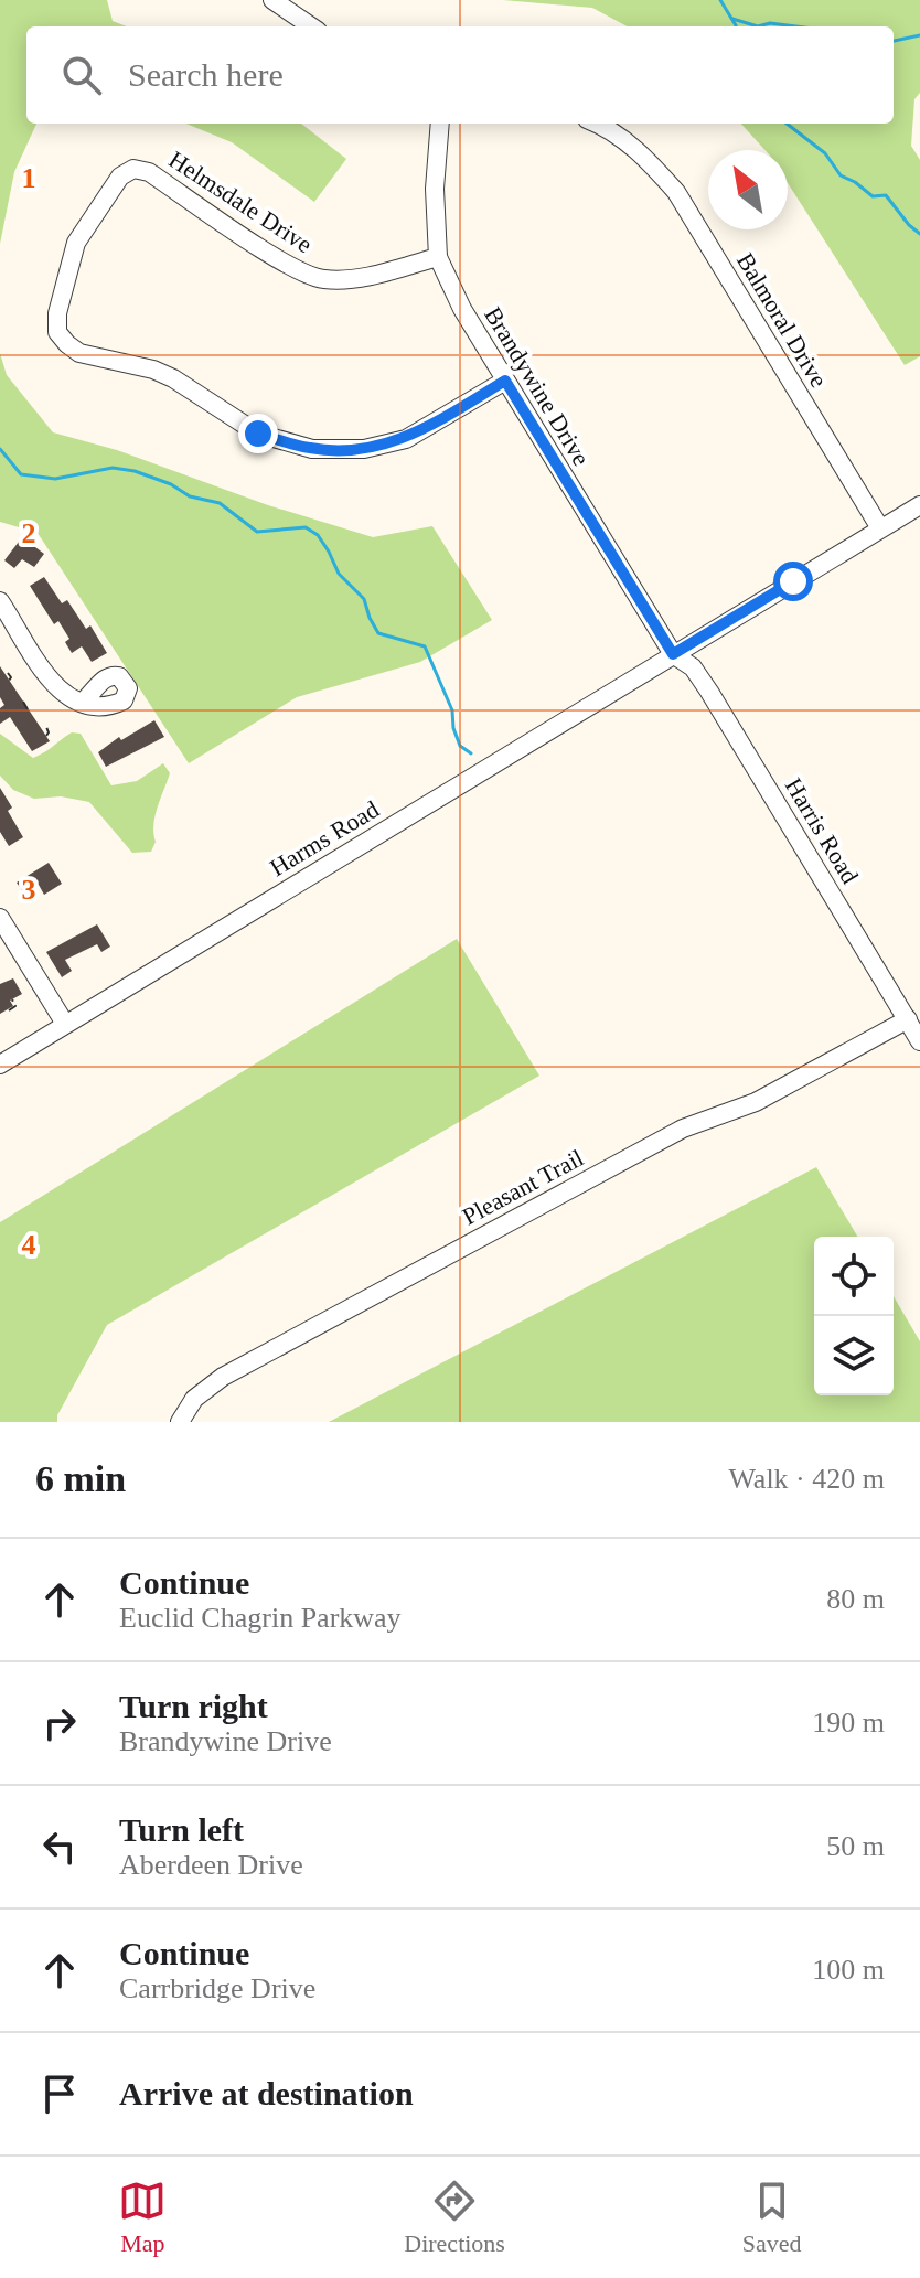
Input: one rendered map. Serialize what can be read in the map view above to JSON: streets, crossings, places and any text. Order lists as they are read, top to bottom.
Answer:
{
  "streets": {
    "street": [
      "Helmsdale Drive",
      "Balmoral Drive",
      "Brandywine Drive",
      "Harris Road",
      "Harms Road",
      "Pleasant Trail"
    ]
  },
  "crossings": [
    ["Helmsdale Drive", "Brandywine Drive"],
    ["Balmoral Drive", "Harms Road"],
    ["Brandywine Drive", "Harris Road"],
    ["Brandywine Drive", "Harms Road"],
    ["Harris Road", "Harms Road"],
    ["Harris Road", "Pleasant Trail"]
  ],
  "north": "top left",
  "page": {
    "search": "Search here",
    "heading": ["6 min", "Walk · 420 m"],
    "list": [
      ["Continue", "Euclid Chagrin Parkway", "80 m"],
      ["Turn right", "Brandywine Drive", "190 m"],
      ["Turn left", "Aberdeen Drive", "50 m"],
      ["Continue", "Carrbridge Drive", "100 m"],
      "Arrive at destination"
    ],
    "nav": ["Map", "Directions", "Saved"]
  },
  "grid": {
    "rows": [
      "1",
      "2",
      "3",
      "4"
    ]
  }
}
